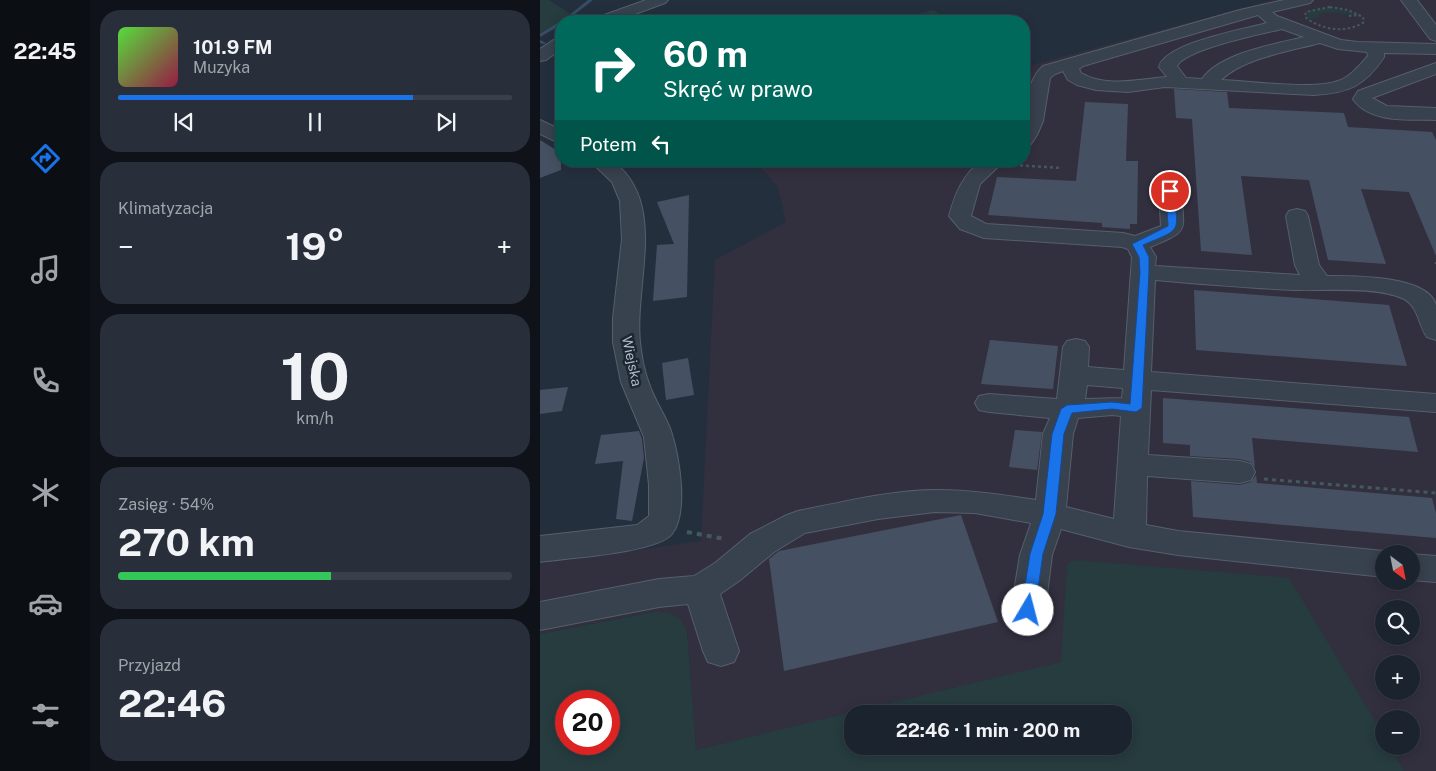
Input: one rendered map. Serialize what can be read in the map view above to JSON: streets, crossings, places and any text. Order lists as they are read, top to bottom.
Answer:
{
  "streets": {
    "street": ["Wiejska"]
  },
  "north": "bottom right",
  "page": {
    "tabs": "22:45",
    "turn": ["60 m", "Skręć w prawo"],
    "song": ["101.9 FM", "Muzyka"],
    "then": "Potem",
    "tile": [
      "Klimatyzacja",
      ["10", "km/h"],
      ["Zasięg · 54%", "270 km"],
      ["Przyjazd", "22:46"]
    ],
    "heat": ["−", "19°", "+"],
    "map_buttons": ["+", "−"],
    "limit": "20",
    "trip": "22:46 · 1 min · 200 m"
  }
}
